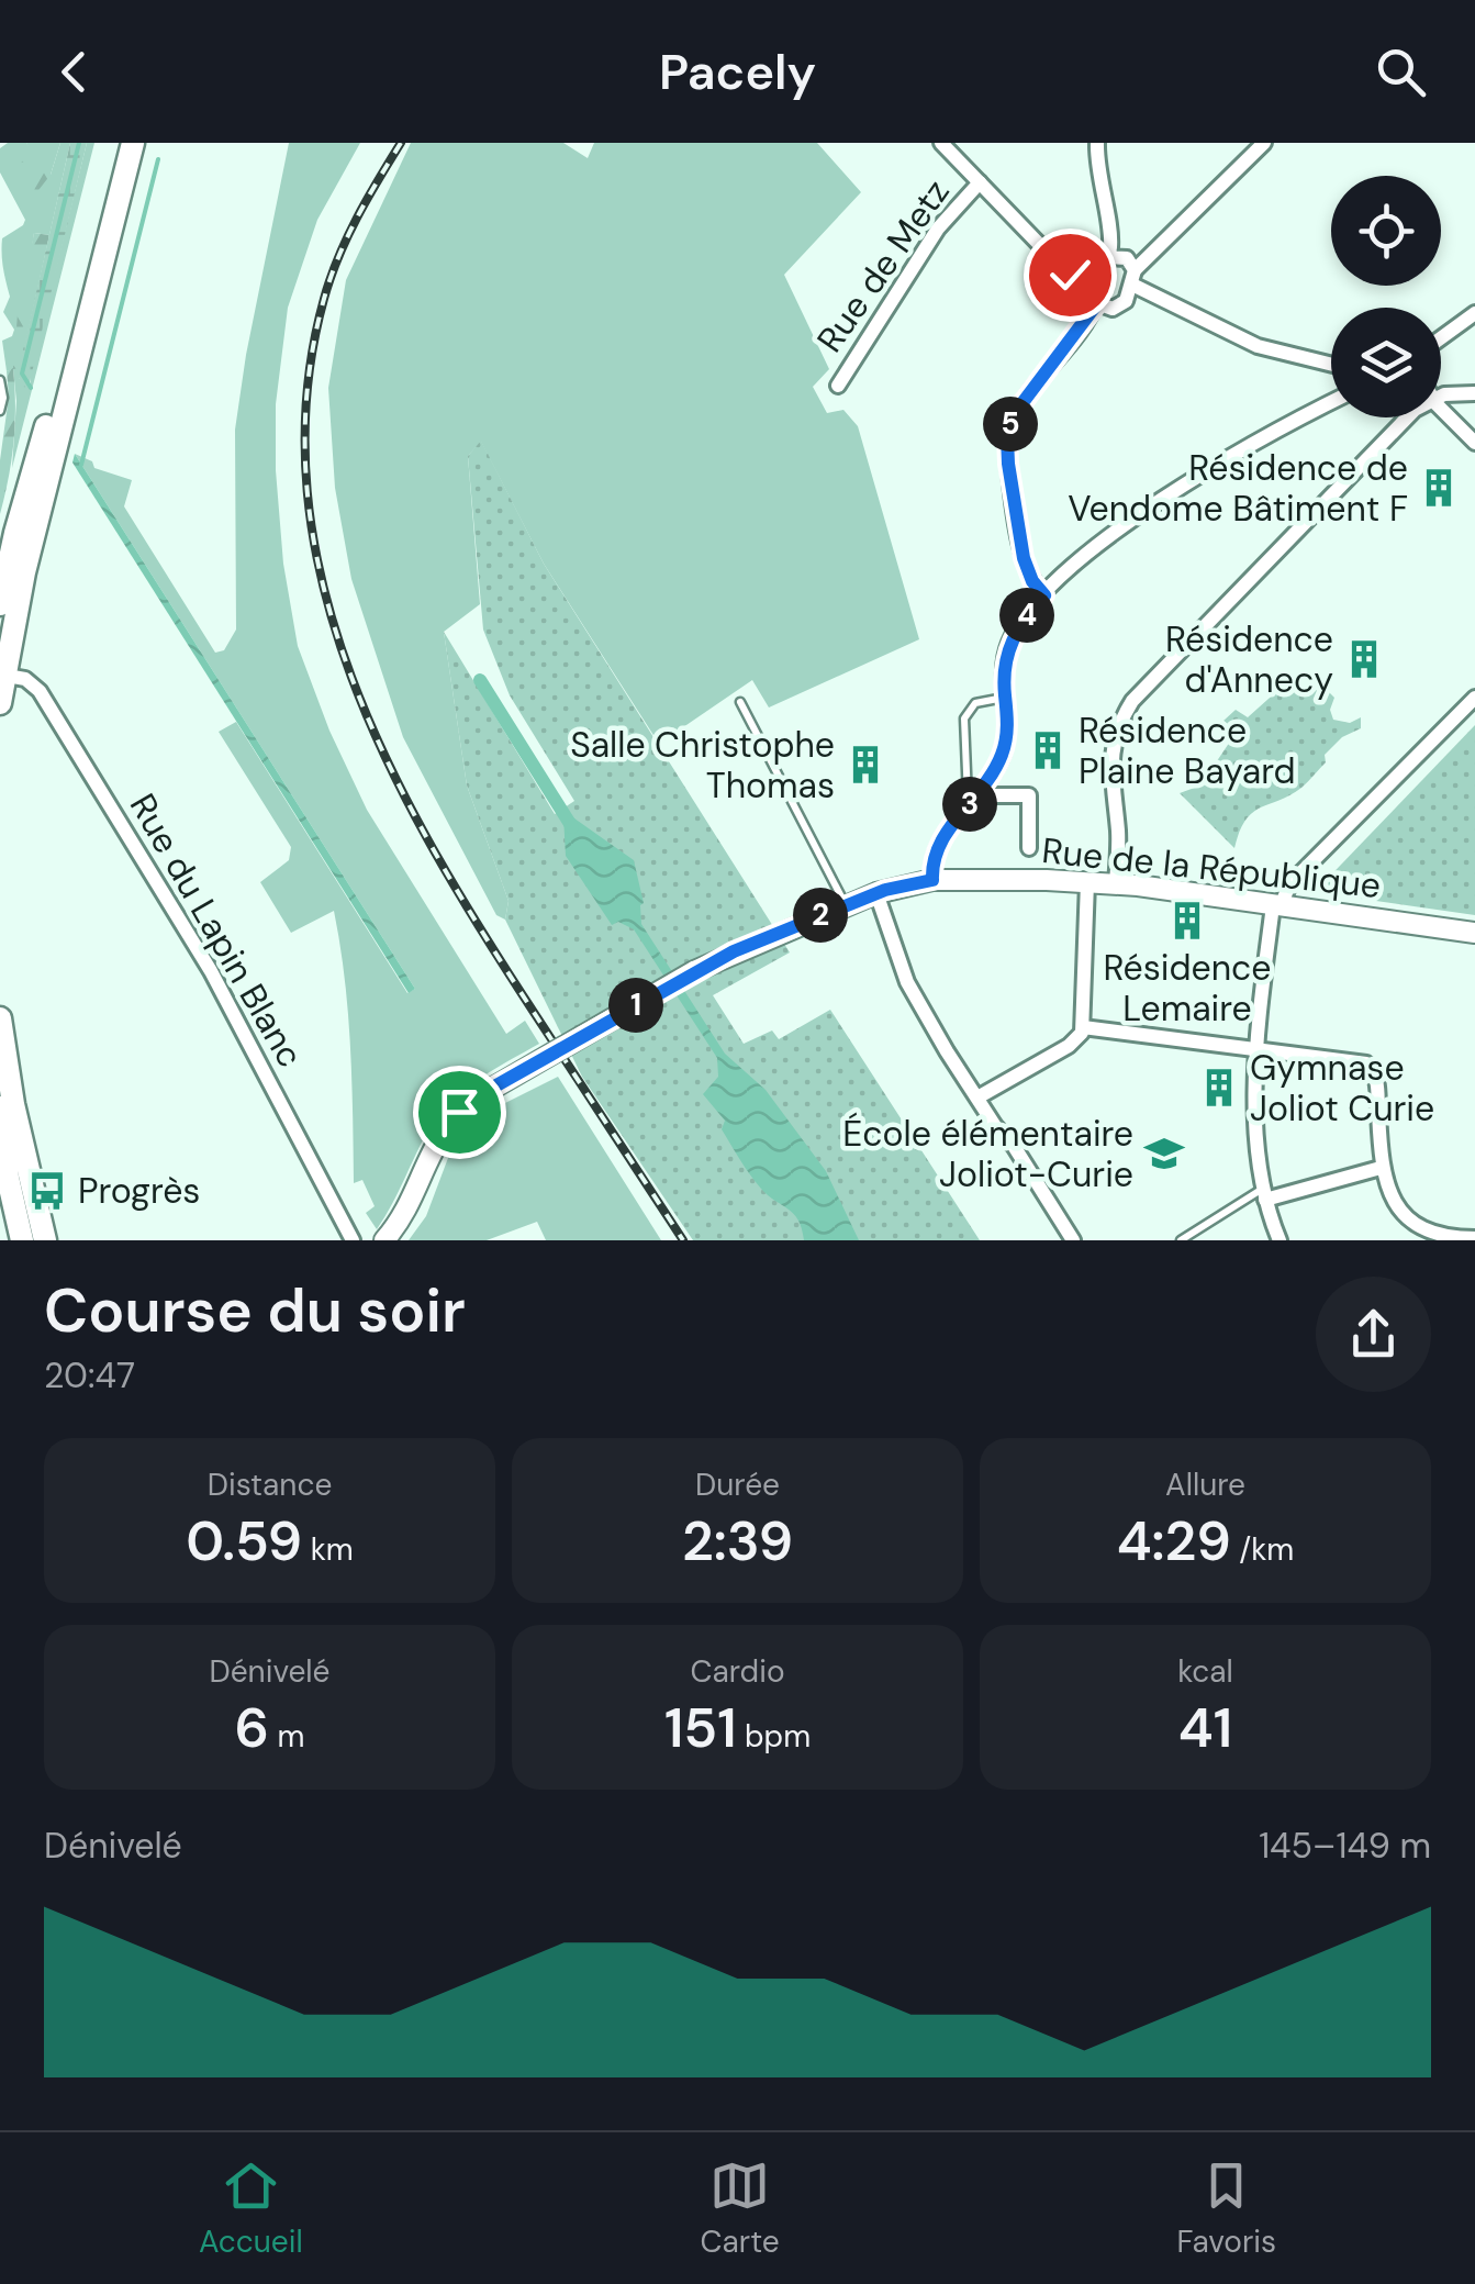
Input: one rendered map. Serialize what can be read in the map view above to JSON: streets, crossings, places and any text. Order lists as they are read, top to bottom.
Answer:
{
  "streets": {
    "street": ["Rue de Metz", "Rue de la République", "Rue du Lapin Blanc"]
  },
  "places": {
    "building": [
      "Résidence de Vendome Bâtiment F",
      "Résidence d'Annecy",
      "Résidence Plaine Bayard",
      "Salle Christophe Thomas",
      "Résidence Lemaire",
      "Gymnase Joliot Curie"
    ],
    "school or university": ["École élémentaire Joliot-Curie"],
    "bus stop": ["Progrès"]
  },
  "page": {
    "header": "Pacely",
    "pins": [
      "5",
      "4",
      "3",
      "2",
      "1"
    ],
    "heading": ["Course du soir", "20:47"],
    "stats": [
      ["Distance", "0.59 km"],
      ["Durée", "2:39"],
      ["Allure", "4:29 /km"],
      ["Dénivelé", "6 m"],
      ["Cardio", "151 bpm"],
      ["kcal", "41"]
    ],
    "chart": ["Dénivelé", "145–149 m"],
    "tabs": ["Accueil", "Carte", "Favoris"]
  }
}
